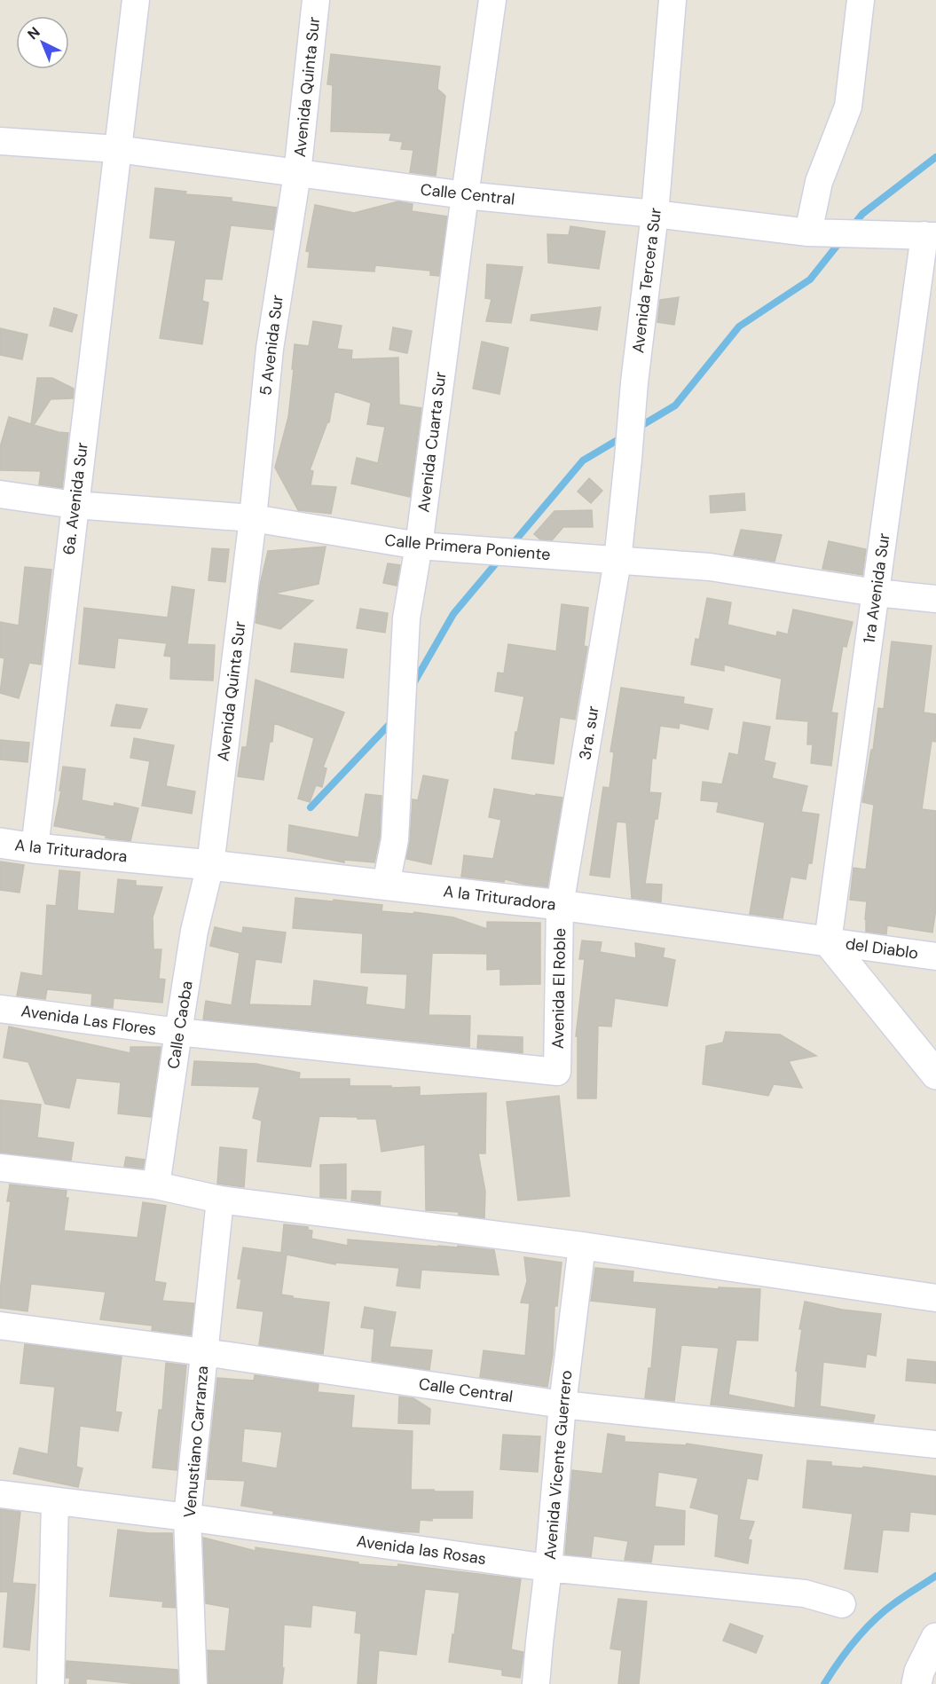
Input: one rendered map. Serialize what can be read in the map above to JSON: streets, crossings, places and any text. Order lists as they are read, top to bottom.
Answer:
{
  "streets": {
    "street": [
      "Avenida Quinta Sur",
      "Calle Central",
      "Avenida Tercera Sur",
      "5 Avenida Sur",
      "Avenida Cuarta Sur",
      "6a. Avenida Sur",
      "Calle Primera Poniente",
      "1ra Avenida Sur",
      "3ra. sur",
      "A la Trituradora",
      "del Diablo",
      "Avenida El Roble",
      "Avenida Las Flores",
      "Calle Caoba",
      "Venustiano Carranza",
      "Avenida Vicente Guerrero",
      "Avenida las Rosas"
    ]
  },
  "crossings": [
    ["Avenida Quinta Sur", "Calle Central"],
    ["Avenida Quinta Sur", "5 Avenida Sur"],
    ["Avenida Quinta Sur", "Calle Primera Poniente"],
    ["Avenida Quinta Sur", "A la Trituradora"],
    ["Avenida Quinta Sur", "Calle Caoba"],
    ["Calle Central", "Avenida Tercera Sur"],
    ["Calle Central", "5 Avenida Sur"],
    ["Calle Central", "Avenida Cuarta Sur"],
    ["Calle Central", "6a. Avenida Sur"],
    ["Calle Central", "1ra Avenida Sur"],
    ["Calle Central", "Venustiano Carranza"],
    ["Calle Central", "Avenida Vicente Guerrero"],
    ["Avenida Tercera Sur", "Calle Primera Poniente"],
    ["Avenida Tercera Sur", "3ra. sur"],
    ["5 Avenida Sur", "Calle Primera Poniente"],
    ["Avenida Cuarta Sur", "Calle Primera Poniente"],
    ["Avenida Cuarta Sur", "A la Trituradora"],
    ["6a. Avenida Sur", "Calle Primera Poniente"],
    ["6a. Avenida Sur", "A la Trituradora"],
    ["Calle Primera Poniente", "1ra Avenida Sur"],
    ["Calle Primera Poniente", "3ra. sur"],
    ["1ra Avenida Sur", "A la Trituradora"],
    ["1ra Avenida Sur", "del Diablo"],
    ["3ra. sur", "A la Trituradora"],
    ["3ra. sur", "Avenida El Roble"],
    ["A la Trituradora", "del Diablo"],
    ["A la Trituradora", "Avenida El Roble"],
    ["A la Trituradora", "Calle Caoba"],
    ["Avenida El Roble", "Avenida Las Flores"],
    ["Avenida Las Flores", "Calle Caoba"],
    ["Venustiano Carranza", "Avenida las Rosas"],
    ["Avenida Vicente Guerrero", "Avenida las Rosas"]
  ],
  "north": "top left"
}
